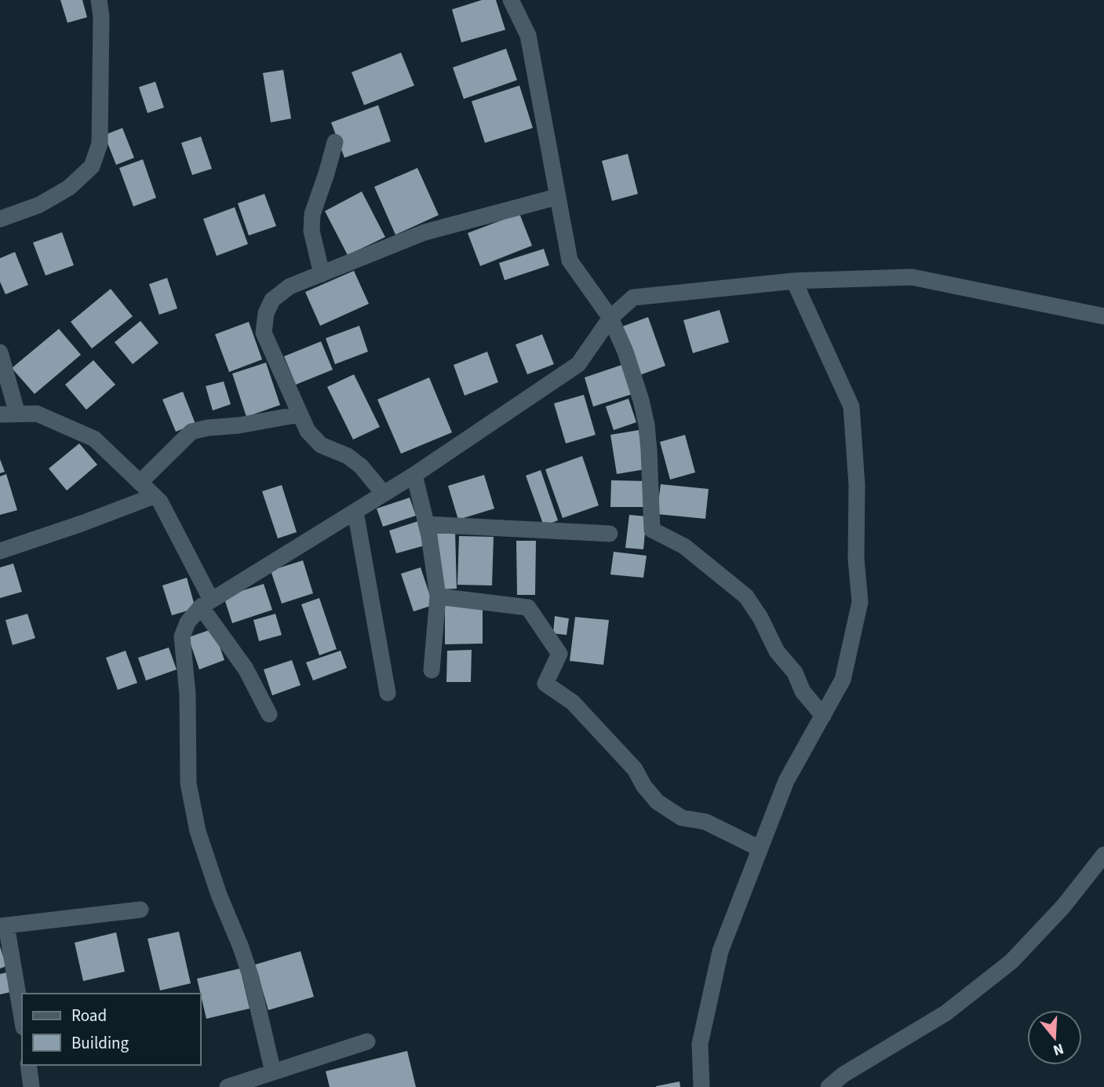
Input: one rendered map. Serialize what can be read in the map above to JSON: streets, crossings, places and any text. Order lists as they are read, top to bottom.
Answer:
{
  "legend": ["Road", "Building"],
  "north": "bottom"
}
